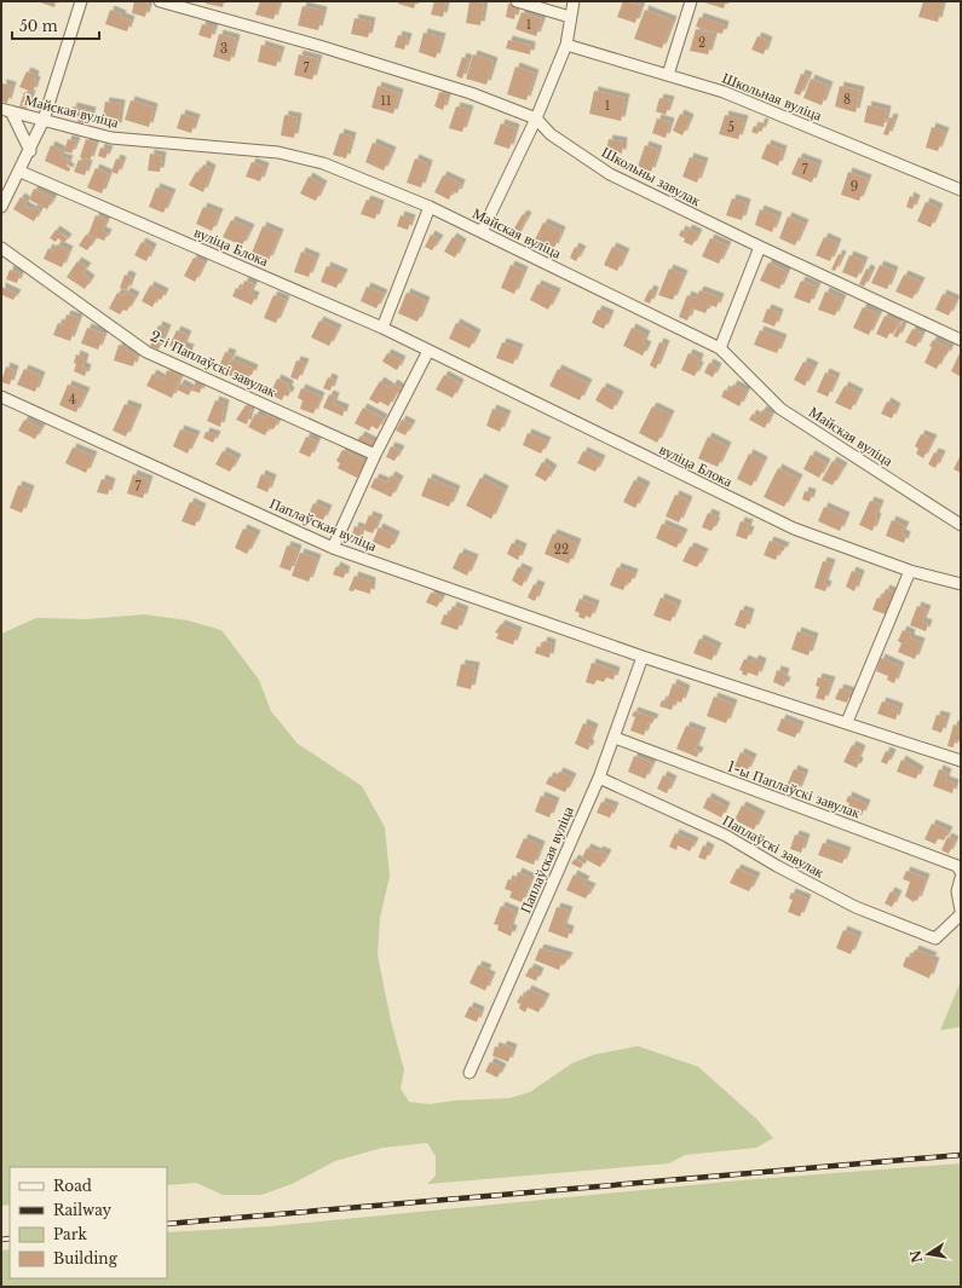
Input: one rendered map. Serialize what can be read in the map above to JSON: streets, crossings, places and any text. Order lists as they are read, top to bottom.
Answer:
{
  "streets": {
    "street": [
      "Школьная вуліца",
      "Майская вуліца",
      "Школьны завулак",
      "вуліца Блока",
      "2-і Паплаўскі завулак",
      "Паплаўская вуліца",
      "1-ы Паплаўскі завулак",
      "Паплаўскі завулак"
    ]
  },
  "crossings": [
    ["Паплаўская вуліца", "1-ы Паплаўскі завулак"],
    ["Паплаўская вуліца", "Паплаўскі завулак"]
  ],
  "house_numbers": [
    "1",
    "2",
    "3",
    "7",
    "8",
    "11",
    "1",
    "5",
    "7",
    "9",
    "4",
    "7",
    "22"
  ],
  "legend": [
    "Road",
    "Railway",
    "Park",
    "Building"
  ],
  "scale_bar": "50 m",
  "north": "left"
}
